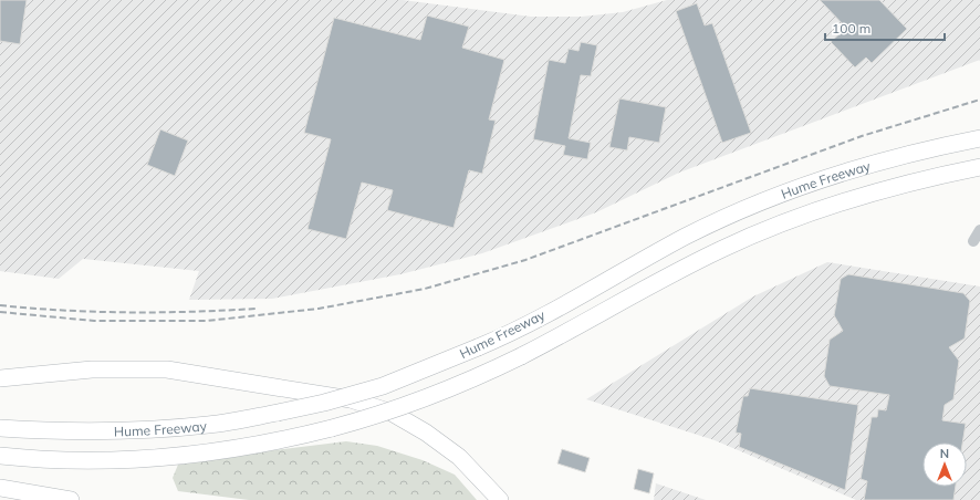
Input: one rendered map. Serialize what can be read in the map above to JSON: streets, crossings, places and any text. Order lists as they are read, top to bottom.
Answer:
{
  "streets": {
    "highway": ["Hume Freeway"]
  },
  "scale_bar": "100 m",
  "north": "top"
}
